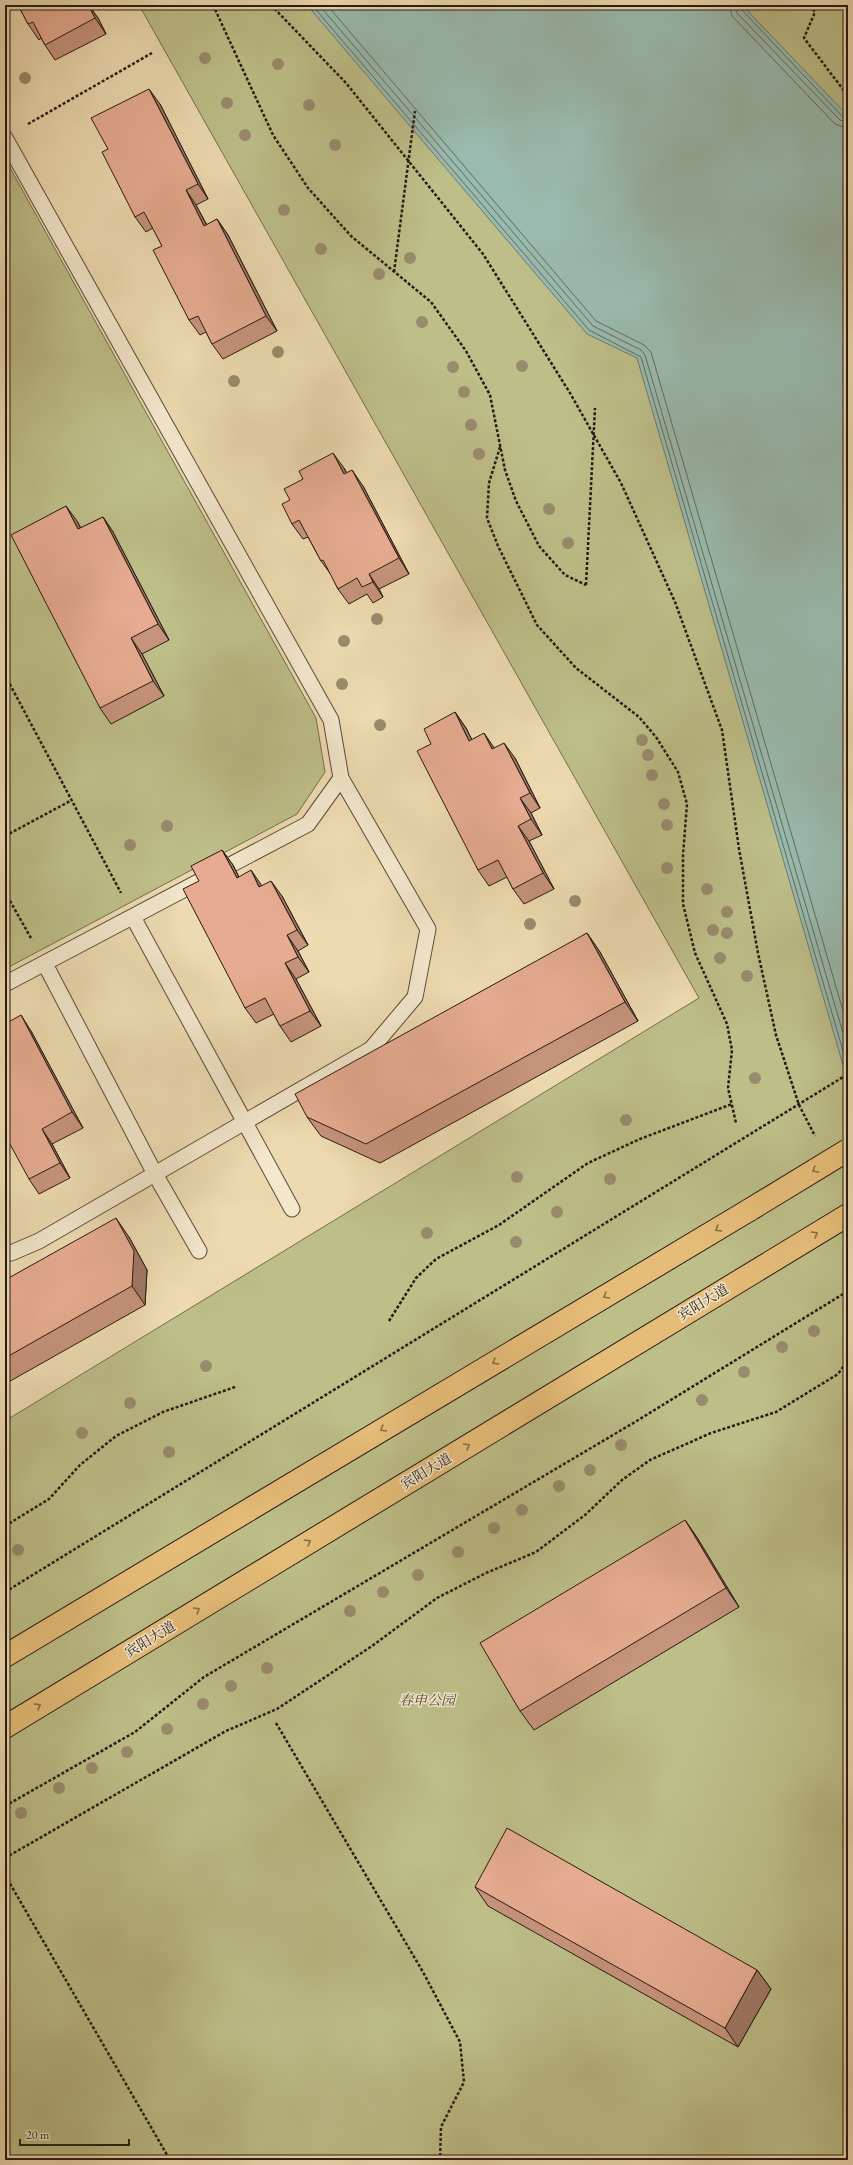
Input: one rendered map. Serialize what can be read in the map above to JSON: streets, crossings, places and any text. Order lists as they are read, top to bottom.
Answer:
{
  "streets": {
    "highway": ["宾阳大道"]
  },
  "parks": ["春申公园"],
  "scale_bar": "20 m"
}
